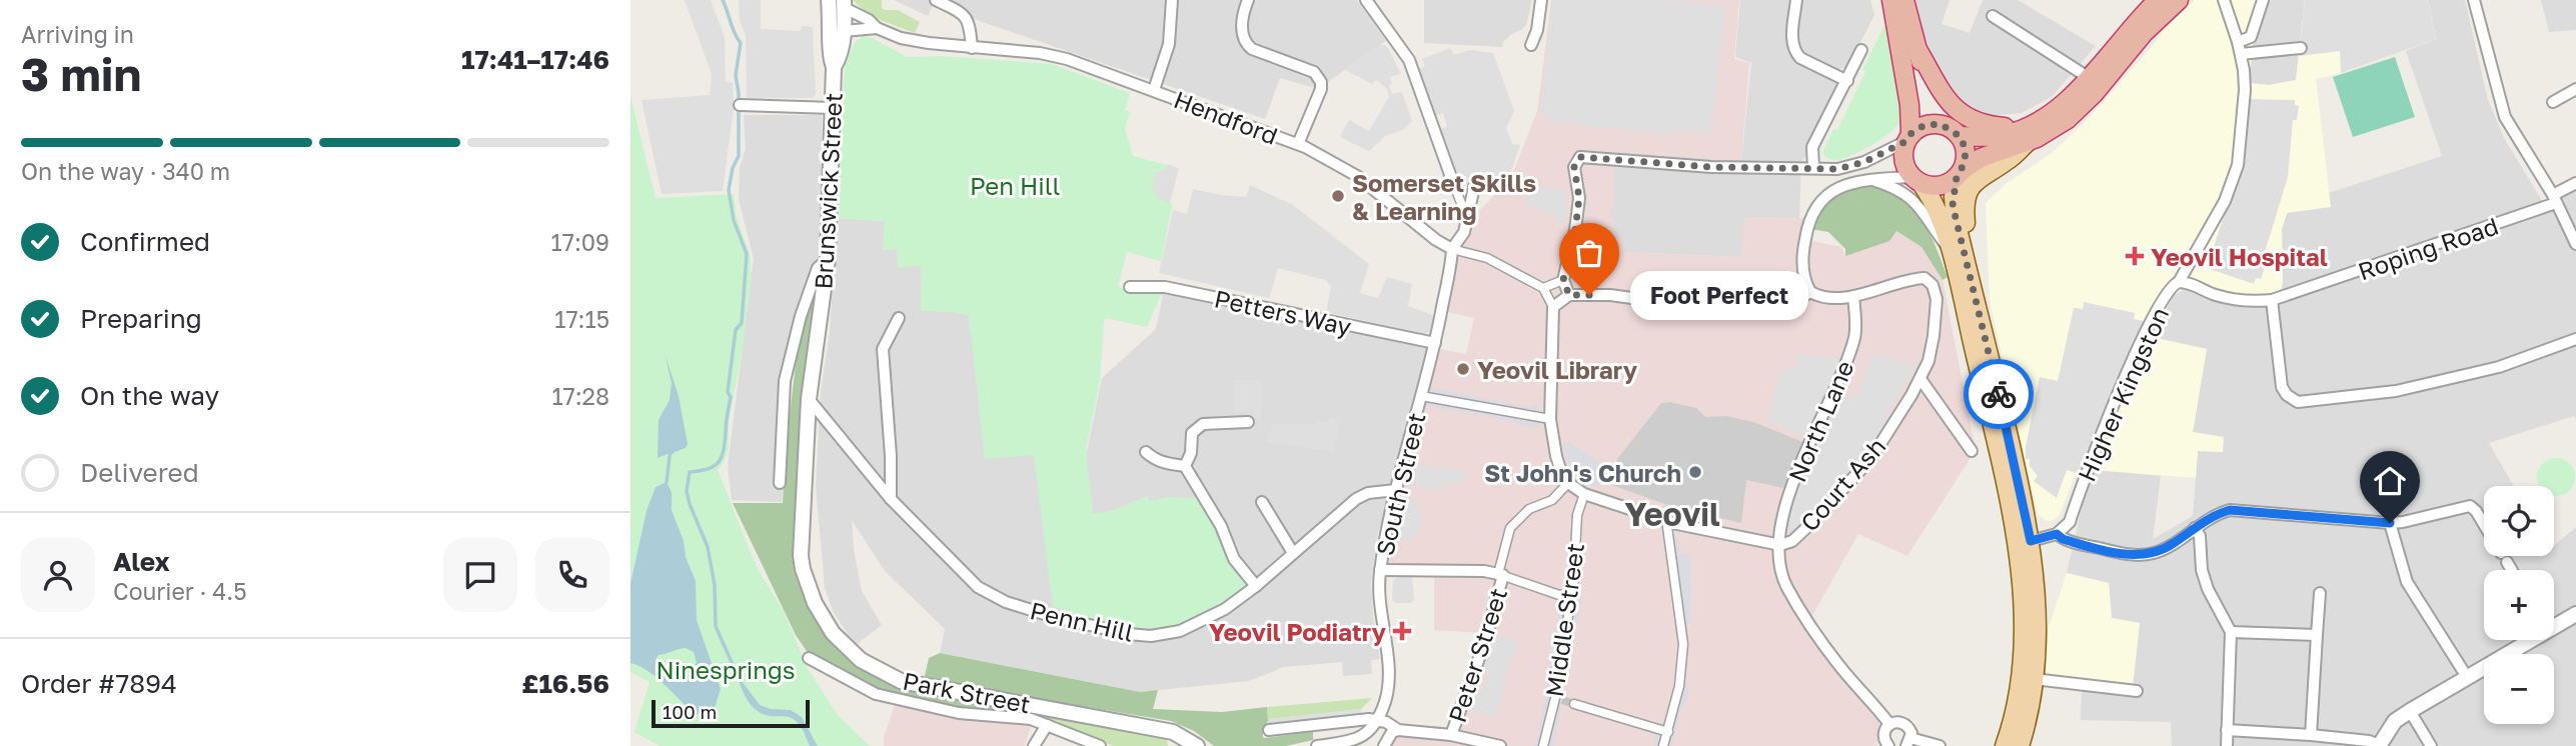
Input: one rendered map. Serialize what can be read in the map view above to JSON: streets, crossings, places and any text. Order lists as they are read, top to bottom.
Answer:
{
  "streets": {
    "street": [
      "Hendford",
      "Brunswick Street",
      "Roping Road",
      "Petters Way",
      "Higher Kingston",
      "North Lane",
      "South Street",
      "Court Ash",
      "Middle Street",
      "Penn Hill",
      "Peter Street",
      "Park Street"
    ]
  },
  "crossings": [
    ["Hendford", "Brunswick Street"],
    ["Hendford", "South Street"],
    ["Brunswick Street", "Penn Hill"],
    ["Brunswick Street", "Park Street"],
    ["Roping Road", "Higher Kingston"],
    ["Petters Way", "South Street"],
    ["North Lane", "Court Ash"],
    ["South Street", "Penn Hill"],
    ["Penn Hill", "Park Street"]
  ],
  "districts": ["Yeovil"],
  "parks": ["Pen Hill", "Ninesprings"],
  "places": {
    "other": [
      "Somerset Skills & Learning",
      "Foot Perfect",
      "Yeovil Library",
      "St John's Church"
    ],
    "health": ["Yeovil Hospital", "Yeovil Podiatry"]
  },
  "scale_bar": "100 m",
  "page": {
    "heading": ["3 min", "Arriving in", "17:41–17:46"],
    "panel": [
      "Alex",
      "Courier · 4.5",
      "Order #7894",
      "£16.56"
    ],
    "bar": "On the way · 340 m",
    "list": [
      ["Confirmed", "17:09"],
      ["Preparing", "17:15"],
      ["On the way", "17:28"],
      "Delivered"
    ],
    "bubble": "Foot Perfect",
    "map_buttons": ["+", "−"],
    "scale": "100 m"
  }
}
